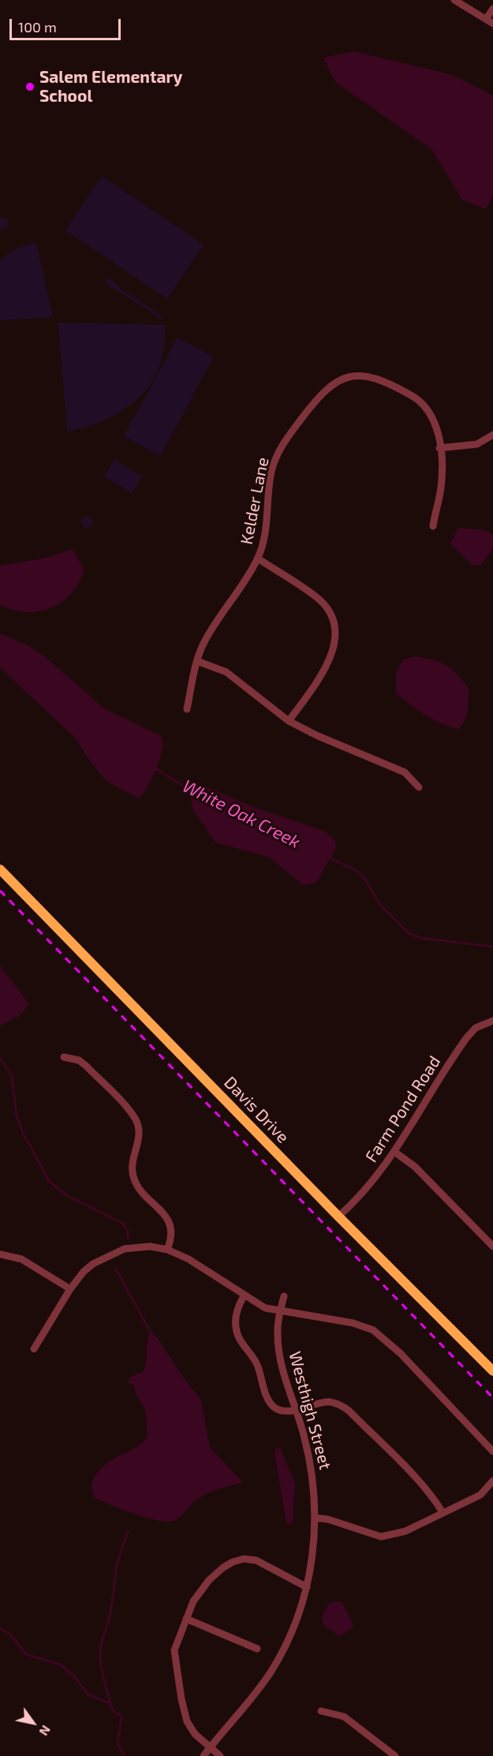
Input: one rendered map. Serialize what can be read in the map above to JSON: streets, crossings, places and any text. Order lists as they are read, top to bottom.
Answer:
{
  "streets": {
    "main road": ["Davis Drive"],
    "street": ["Kelder Lane", "Farm Pond Road", "Westhigh Street"]
  },
  "crossings": [
    ["Farm Pond Road", "Davis Drive"]
  ],
  "water": ["White Oak Creek"],
  "places": ["Salem Elementary School"],
  "scale_bar": "100 m",
  "north": "bottom right"
}
